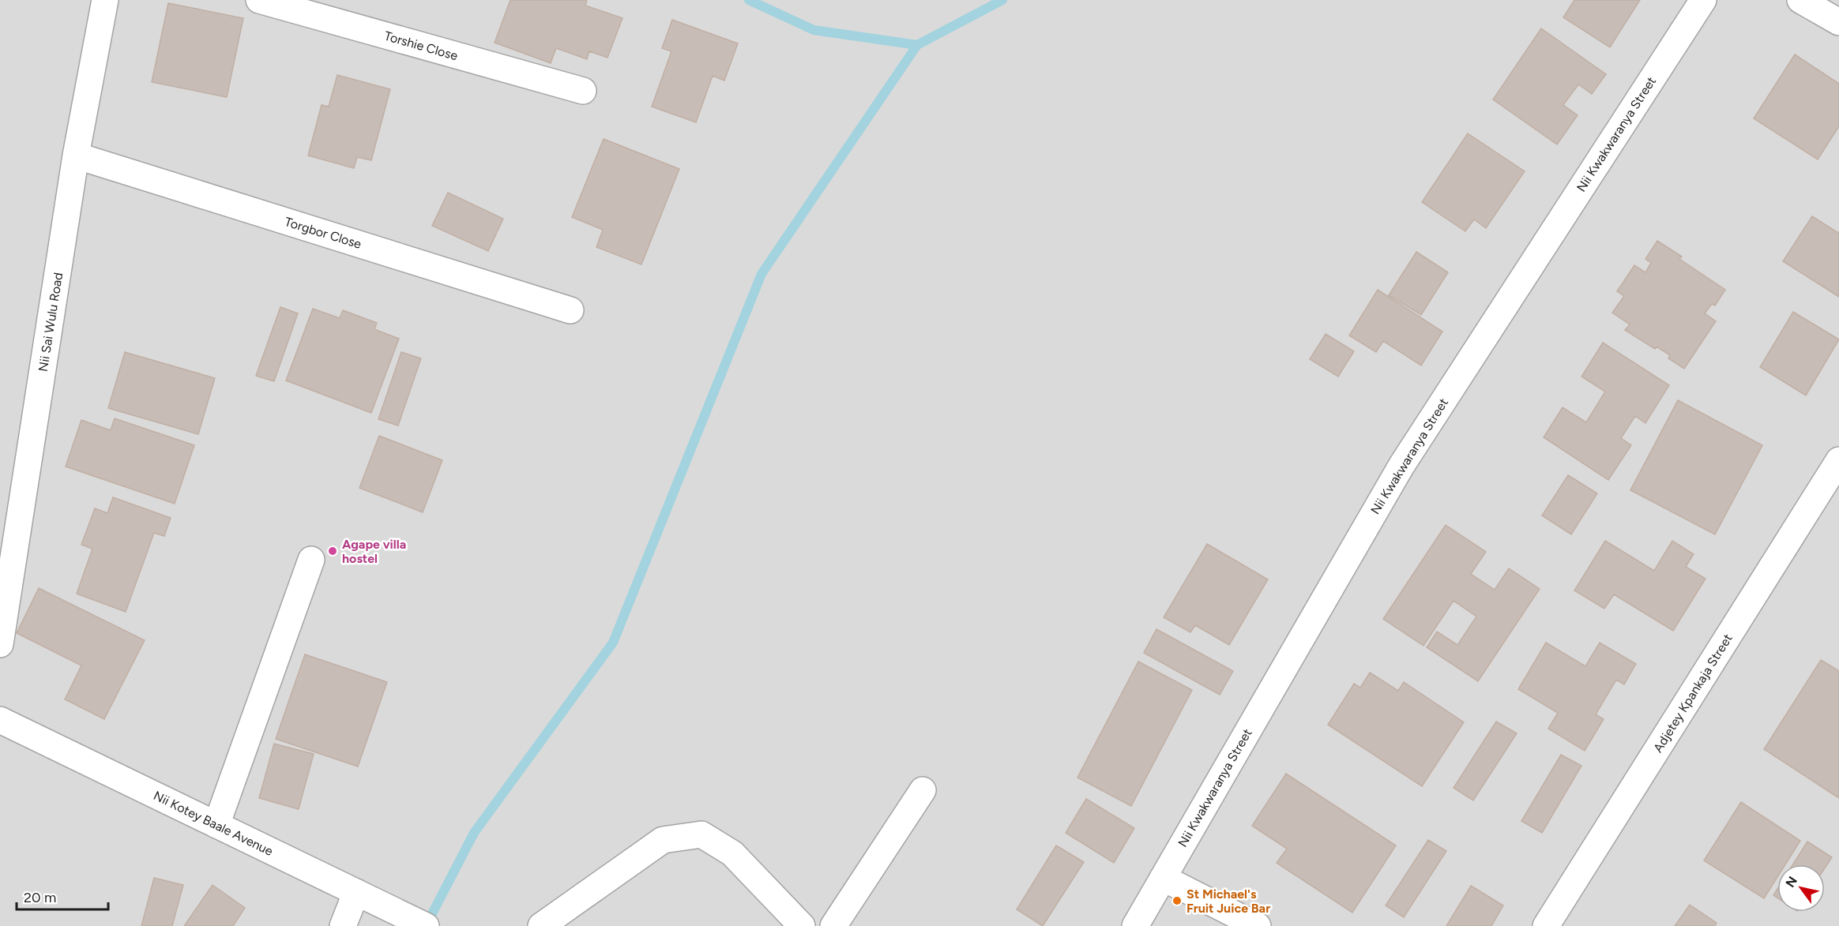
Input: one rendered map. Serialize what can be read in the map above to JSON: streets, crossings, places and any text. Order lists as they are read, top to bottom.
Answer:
{
  "streets": {
    "street": [
      "Torshie Close",
      "Nii Kwakwaranya Street",
      "Torgbor Close",
      "Nii Sai Wulu Road",
      "Adjetey Kpankaja Street",
      "Nii Kotey Baale Avenue"
    ]
  },
  "crossings": [
    ["Torgbor Close", "Nii Sai Wulu Road"]
  ],
  "places": ["Agape villa hostel", "St Michael's Fruit Juice Bar"],
  "scale_bar": "20 m",
  "north": "top left"
}
